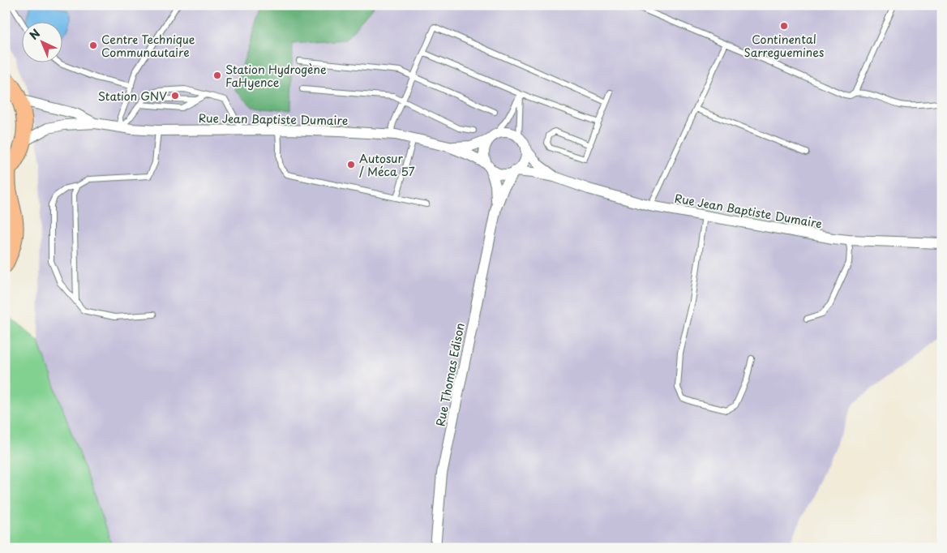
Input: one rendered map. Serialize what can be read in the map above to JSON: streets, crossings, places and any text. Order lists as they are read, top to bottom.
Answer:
{
  "streets": {
    "street": ["Rue Jean Baptiste Dumaire", "Rue Thomas Edison"]
  },
  "crossings": [
    ["Rue Jean Baptiste Dumaire", "Rue Thomas Edison"]
  ],
  "places": [
    "Continental Sarreguemines",
    "Centre Technique Communautaire",
    "Station Hydrogène FaHyence",
    "Station GNV",
    "Autosur / Méca 57"
  ],
  "north": "top left"
}
